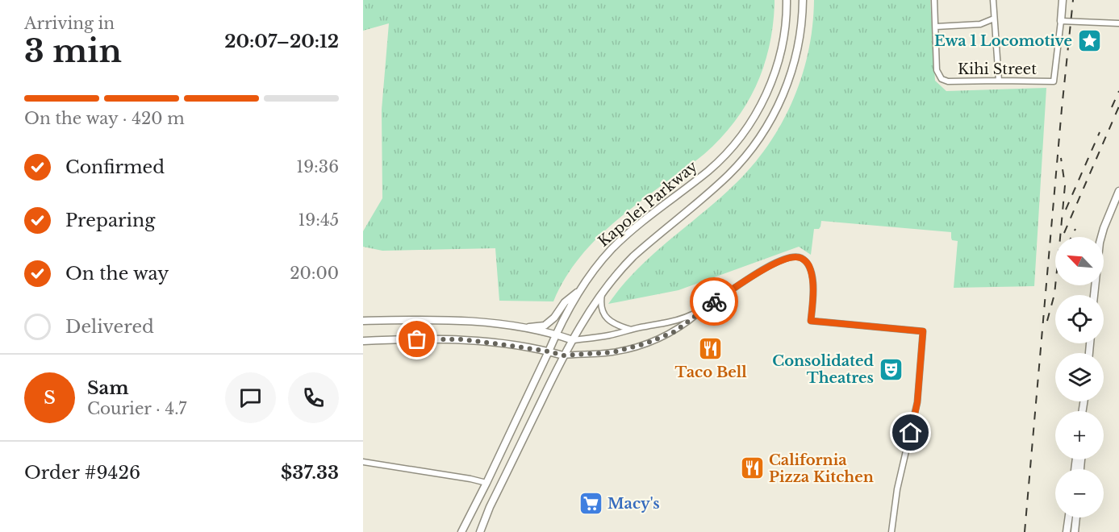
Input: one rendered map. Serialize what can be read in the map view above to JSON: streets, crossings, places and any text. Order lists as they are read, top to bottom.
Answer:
{
  "streets": {
    "main road": ["Kapolei Parkway"],
    "street": ["Kihi Street"]
  },
  "places": {
    "place": ["Ewa 1 Locomotive"],
    "restaurant": ["Taco Bell", "California Pizza Kitchen"],
    "theatre": ["Consolidated Theatres"],
    "supermarket": ["Macy's"]
  },
  "north": "top left",
  "page": {
    "heading": ["3 min", "Arriving in", "20:07–20:12"],
    "panel": [
      "Sam",
      "Courier · 4.7",
      "Order #9426",
      "$37.33"
    ],
    "bar": "On the way · 420 m",
    "list": [
      ["Confirmed", "19:36"],
      ["Preparing", "19:45"],
      ["On the way", "20:00"],
      "Delivered"
    ],
    "map_buttons": ["+", "−"],
    "round": "S"
  }
}
